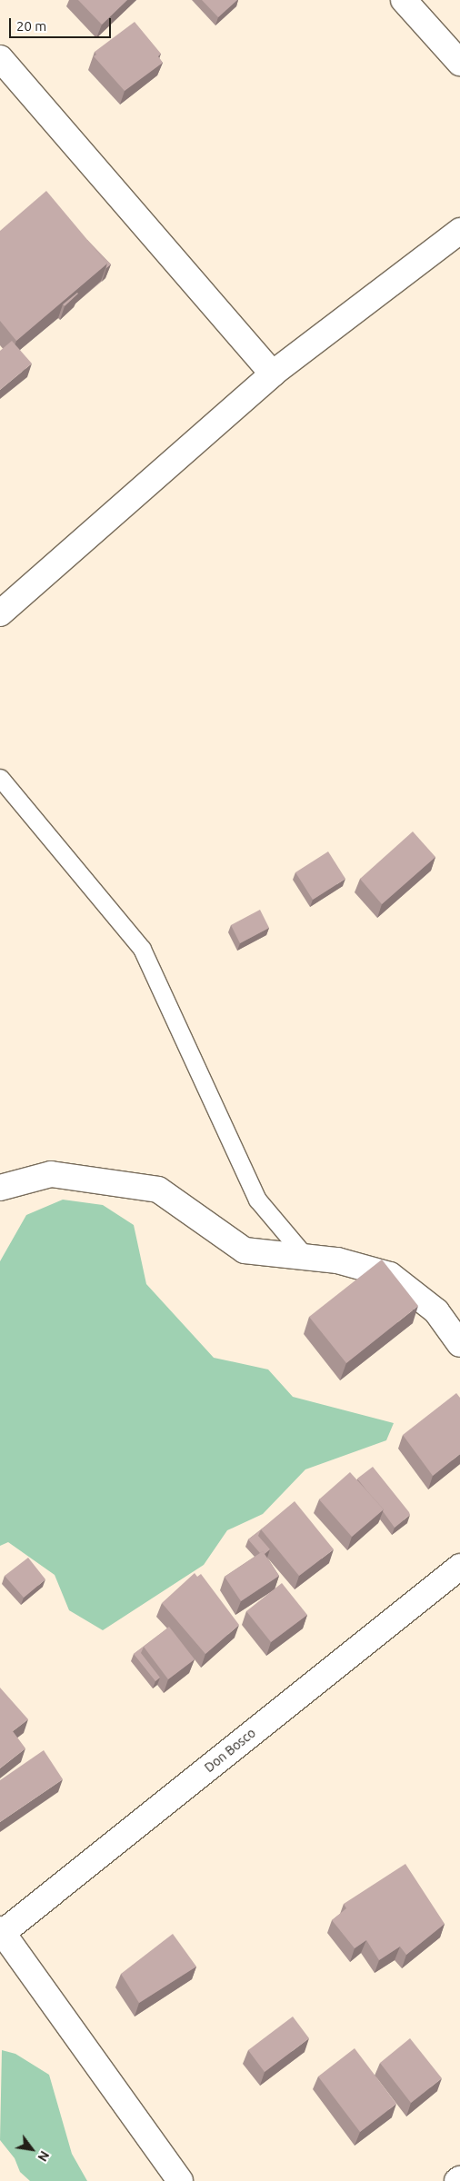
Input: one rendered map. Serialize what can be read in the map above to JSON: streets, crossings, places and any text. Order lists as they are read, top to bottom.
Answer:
{
  "streets": {
    "street": ["Don Bosco"]
  },
  "scale_bar": "20 m",
  "north": "bottom right"
}
